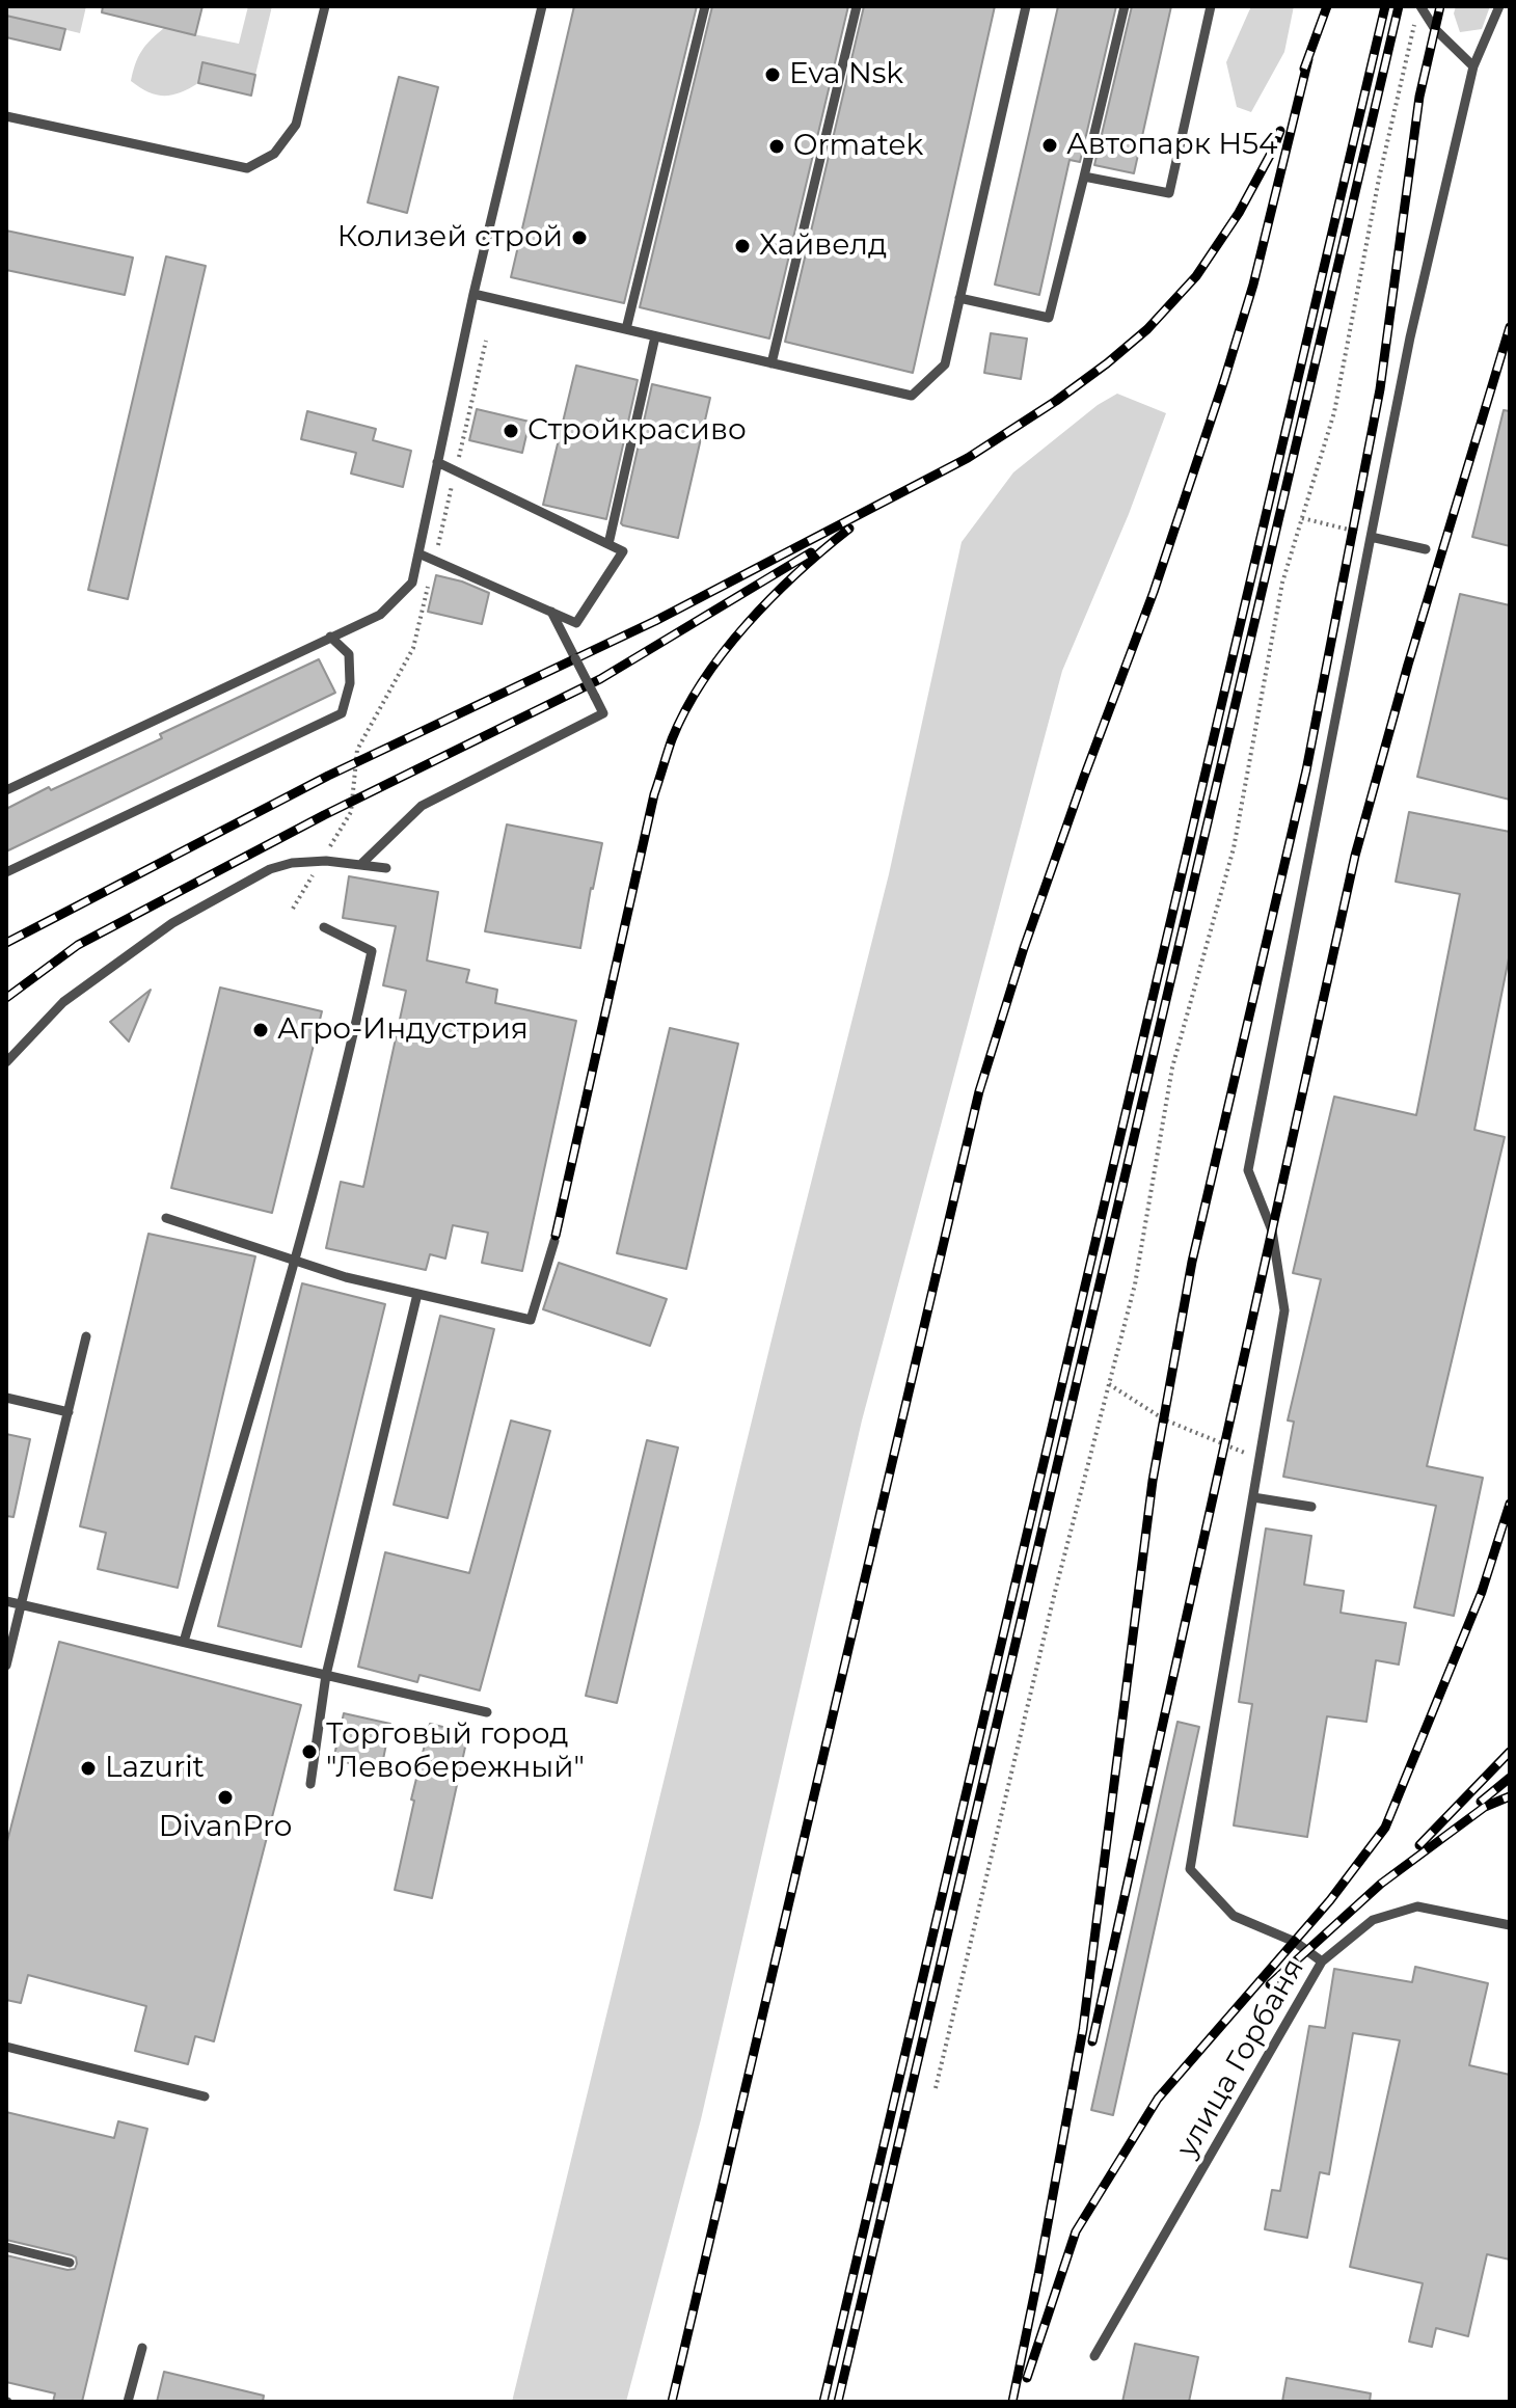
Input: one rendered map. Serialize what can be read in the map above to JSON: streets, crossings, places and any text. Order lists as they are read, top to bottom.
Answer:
{
  "streets": {
    "lane": ["улица Горбаня"]
  },
  "places": [
    "Eva Nsk",
    "Автопарк Н54",
    "Ormatek",
    "Колизей строй",
    "Хайвелд",
    "Стройкрасиво",
    "Агро-Индустрия",
    "Торговый город \"Левобережный\"",
    "Lazurit",
    "DivanPro"
  ]
}
